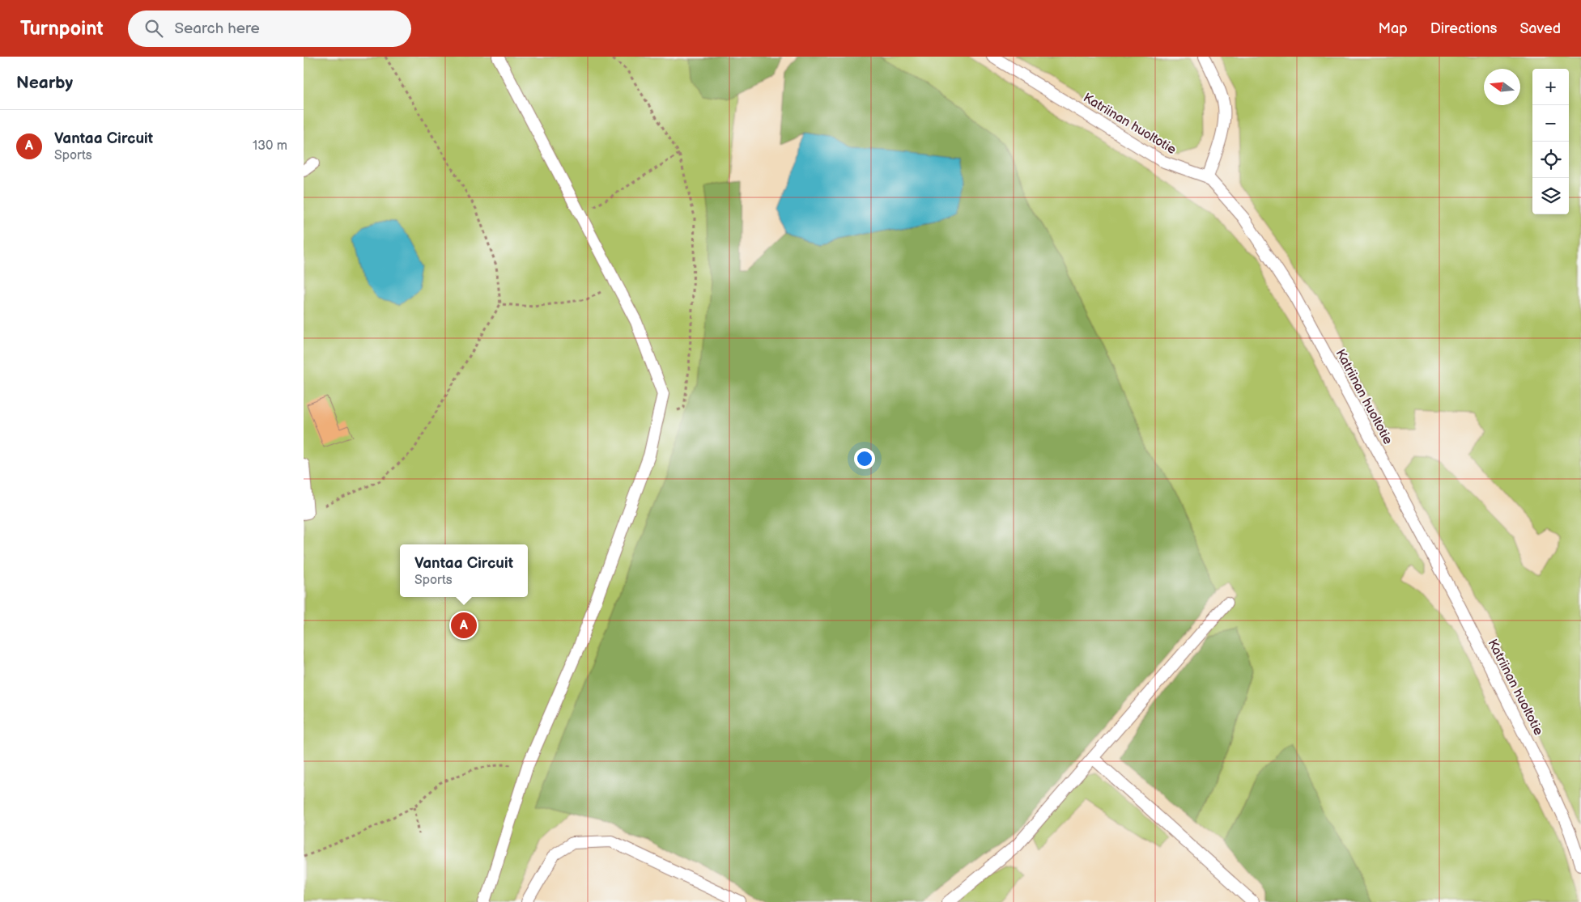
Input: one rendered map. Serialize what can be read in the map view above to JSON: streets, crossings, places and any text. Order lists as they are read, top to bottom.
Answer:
{
  "streets": {
    "lane": ["Katriinan huoltotie"]
  },
  "north": "left",
  "page": {
    "header": "Turnpoint",
    "search": "Search here",
    "nav": ["Map", "Directions", "Saved"],
    "heading": "Nearby",
    "map_buttons": ["+", "−"],
    "list": [
      {
        "mark": "A",
        "name": "Vantaa Circuit",
        "note": "Sports",
        "value": "130 m"
      }
    ],
    "popup": ["Vantaa Circuit", "Sports"],
    "pins": "A"
  }
}
